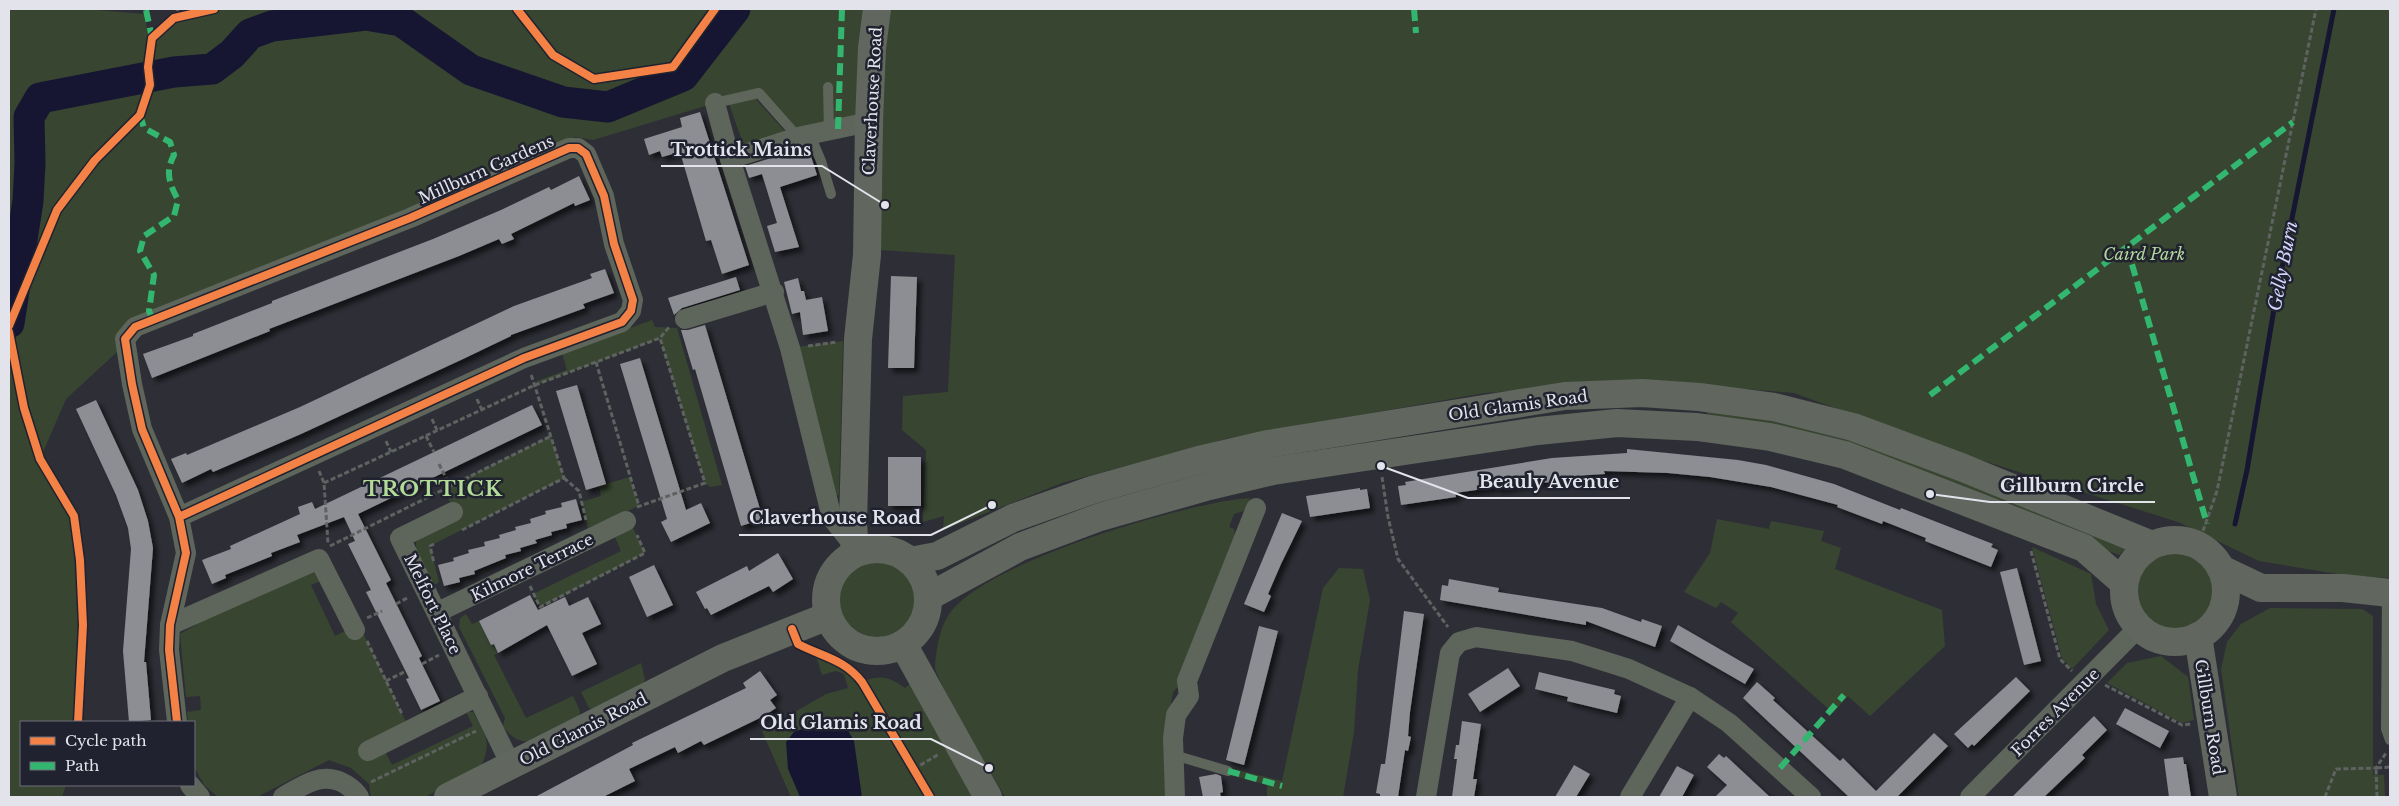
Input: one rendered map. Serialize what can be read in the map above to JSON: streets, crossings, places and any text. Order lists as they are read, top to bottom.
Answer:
{
  "streets": {
    "street": [
      "Claverhouse Road",
      "Millburn Gardens",
      "Old Glamis Road",
      "Kilmore Terrace",
      "Melfort Place",
      "Forres Avenue",
      "Gillburn Road"
    ]
  },
  "crossings": [
    ["Claverhouse Road", "Old Glamis Road"],
    ["Old Glamis Road", "Melfort Place"],
    ["Old Glamis Road", "Forres Avenue"],
    ["Old Glamis Road", "Gillburn Road"],
    ["Kilmore Terrace", "Melfort Place"],
    ["Forres Avenue", "Gillburn Road"]
  ],
  "districts": ["TROTTICK"],
  "water": ["Gelly Burn"],
  "parks": ["Caird Park"],
  "places": [
    "Trottick Mains",
    "Beauly Avenue",
    "Gillburn Circle",
    "Claverhouse Road",
    "Old Glamis Road"
  ],
  "legend": ["Cycle path", "Path"]
}
